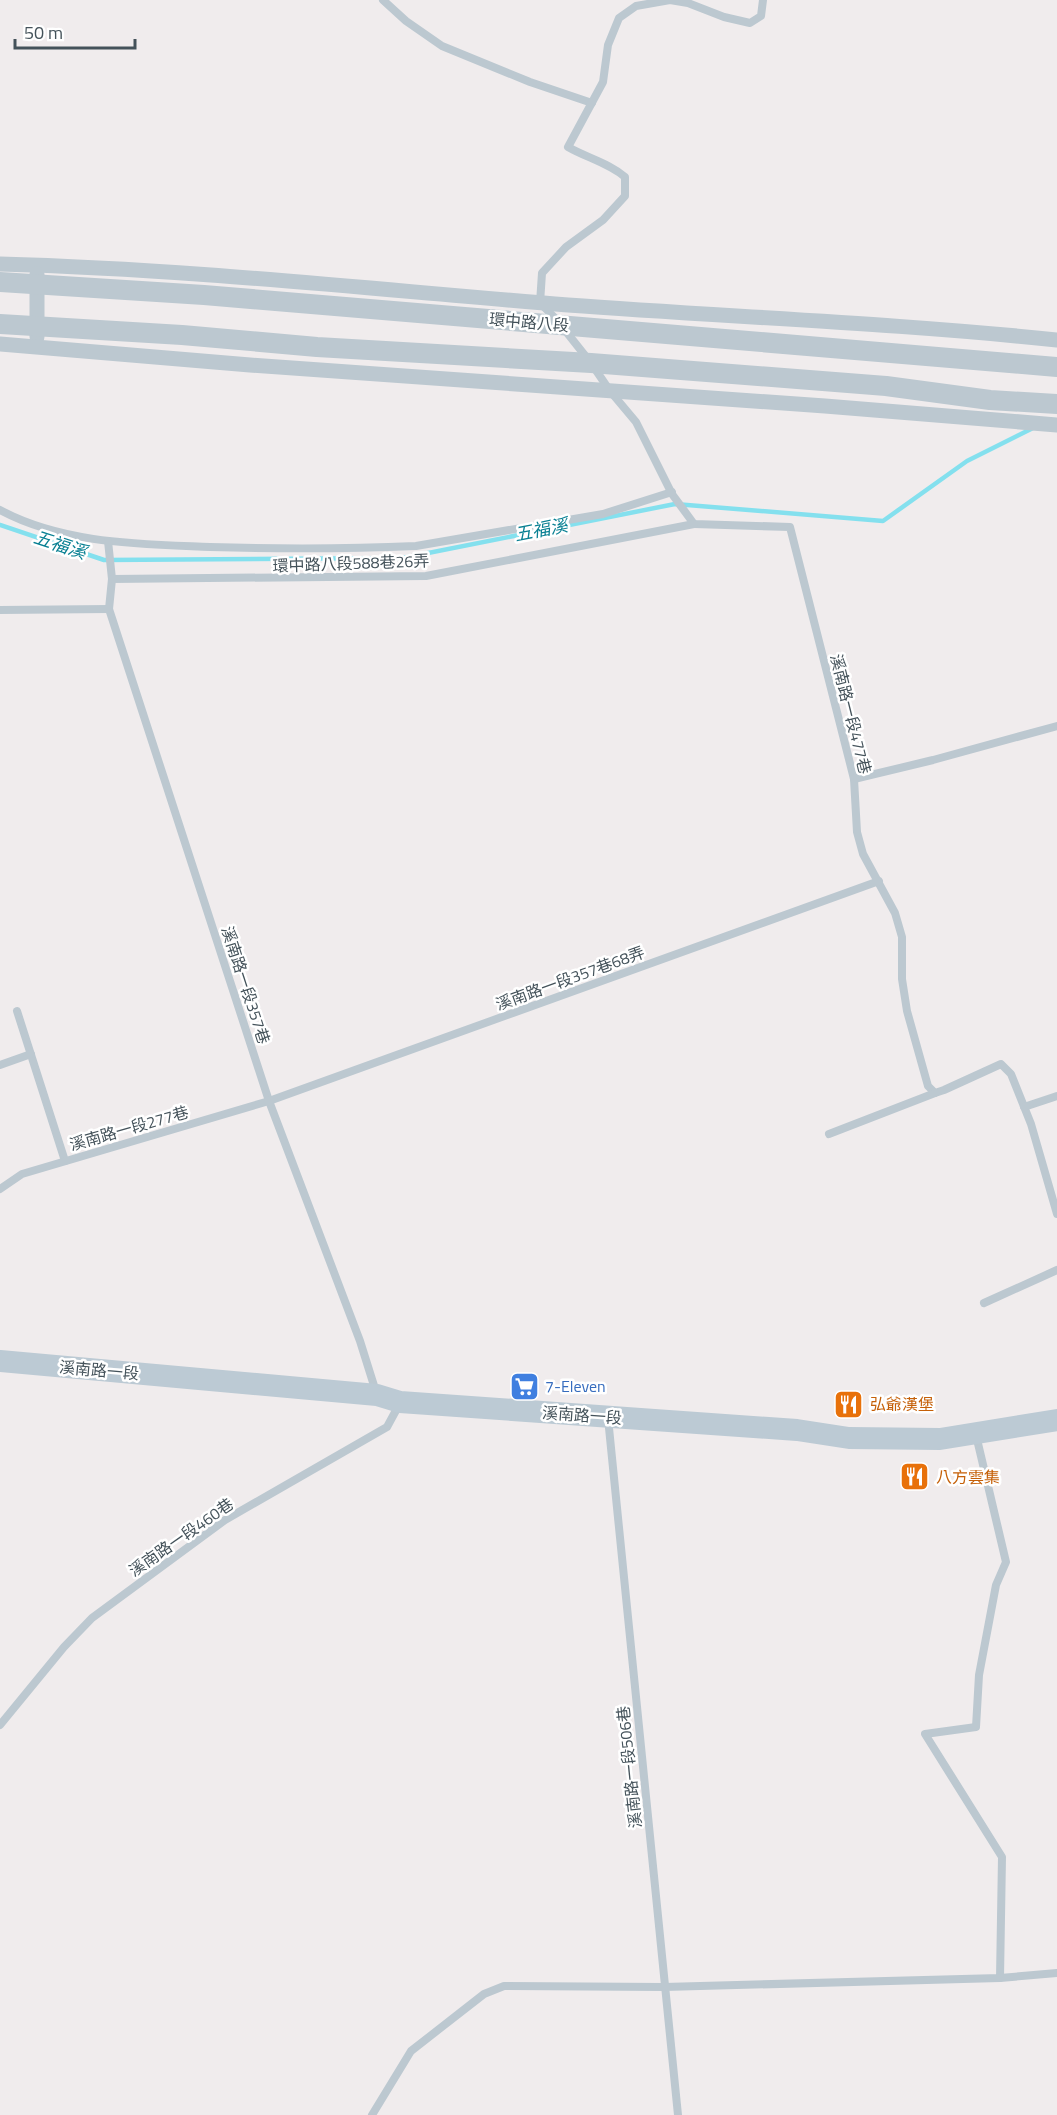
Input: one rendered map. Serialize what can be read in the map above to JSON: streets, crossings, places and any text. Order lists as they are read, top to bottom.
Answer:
{
  "streets": {
    "main road": ["溪南路一段"],
    "street": ["環中路八段"],
    "lane": [
      "環中路八段588巷26弄",
      "溪南路一段477巷",
      "溪南路一段357巷68弄",
      "溪南路一段357巷",
      "溪南路一段277巷",
      "溪南路一段460巷",
      "溪南路一段506巷"
    ]
  },
  "crossings": [
    ["環中路八段588巷26弄", "溪南路一段477巷"],
    ["環中路八段588巷26弄", "溪南路一段357巷"],
    ["溪南路一段477巷", "溪南路一段357巷68弄"],
    ["溪南路一段357巷68弄", "溪南路一段357巷"],
    ["溪南路一段357巷68弄", "溪南路一段277巷"],
    ["溪南路一段357巷", "溪南路一段277巷"],
    ["溪南路一段357巷", "溪南路一段"],
    ["溪南路一段", "溪南路一段460巷"],
    ["溪南路一段", "溪南路一段506巷"]
  ],
  "water": ["五福溪"],
  "places": {
    "supermarket": ["7-Eleven"],
    "restaurant": ["弘爺漢堡", "八方雲集"]
  },
  "scale_bar": "50 m"
}
